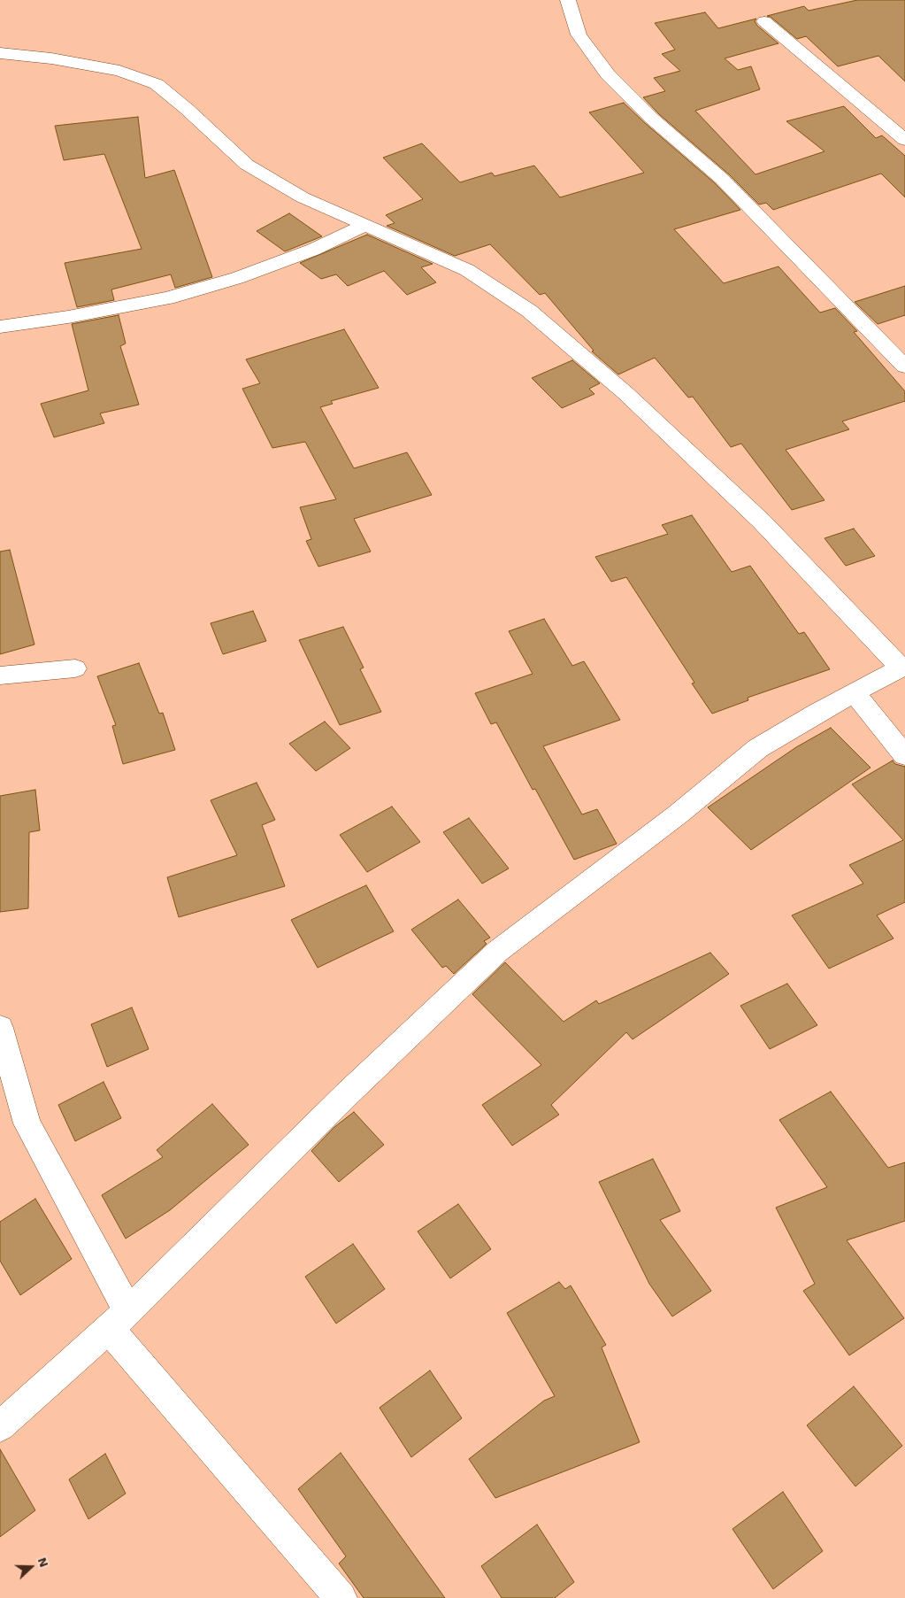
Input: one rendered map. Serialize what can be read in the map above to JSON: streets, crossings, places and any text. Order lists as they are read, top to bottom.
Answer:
{
  "north": "right"
}
